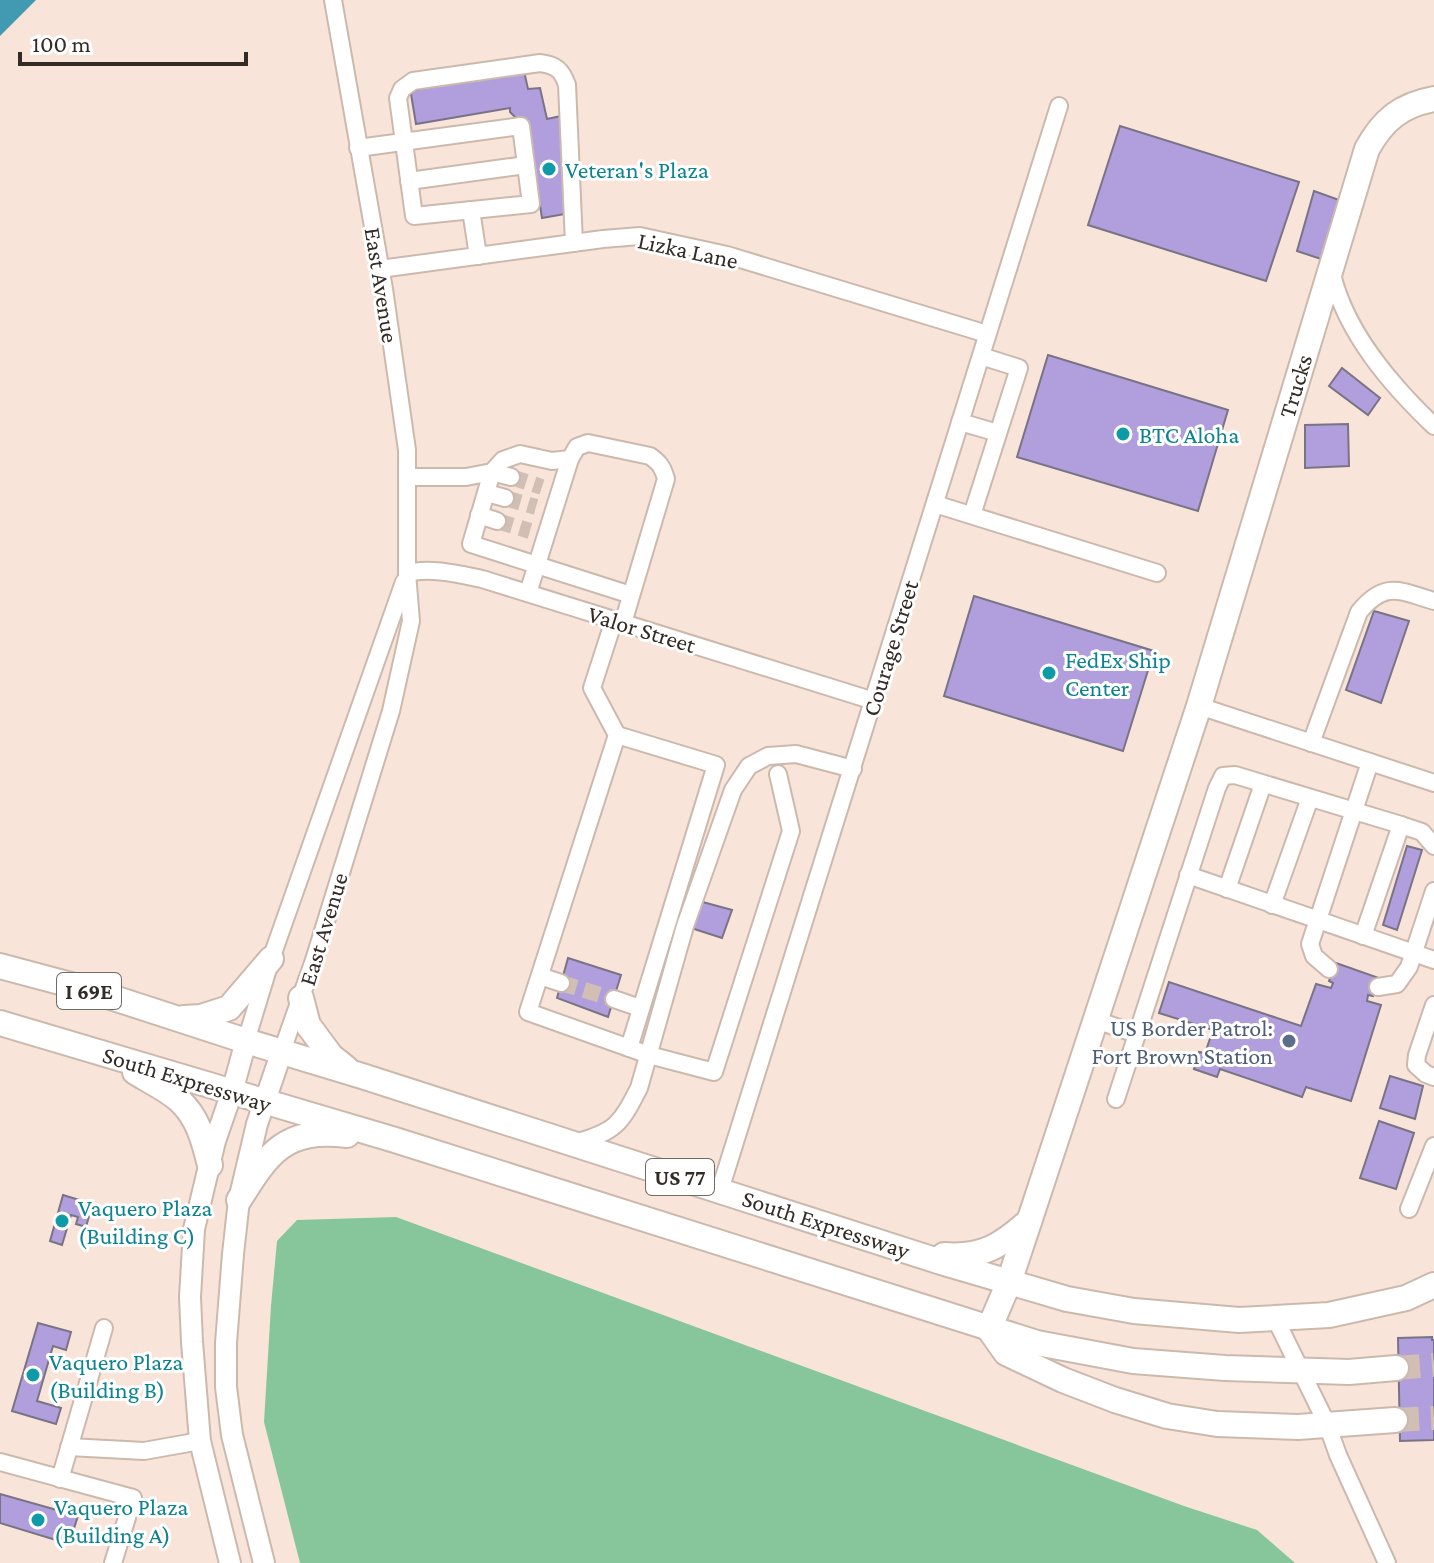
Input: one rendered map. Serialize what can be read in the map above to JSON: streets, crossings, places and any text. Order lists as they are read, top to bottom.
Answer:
{
  "streets": {
    "highway": [
      "Trucks",
      "I 69E",
      "South Expressway",
      "US 77"
    ],
    "street": [
      "Lizka Lane",
      "East Avenue",
      "Valor Street",
      "Courage Street"
    ]
  },
  "crossings": [
    ["Lizka Lane", "East Avenue"],
    ["Lizka Lane", "Courage Street"],
    ["East Avenue", "Valor Street"],
    ["East Avenue", "South Expressway"],
    ["Trucks", "South Expressway"],
    ["Valor Street", "Courage Street"],
    ["Courage Street", "South Expressway"]
  ],
  "places": [
    "Veteran's Plaza",
    "BTC Aloha",
    "FedEx Ship Center",
    "US Border Patrol: Fort Brown Station",
    "Vaquero Plaza (Building C)",
    "Vaquero Plaza (Building B)",
    "Vaquero Plaza (Building A)"
  ],
  "scale_bar": "100 m"
}
